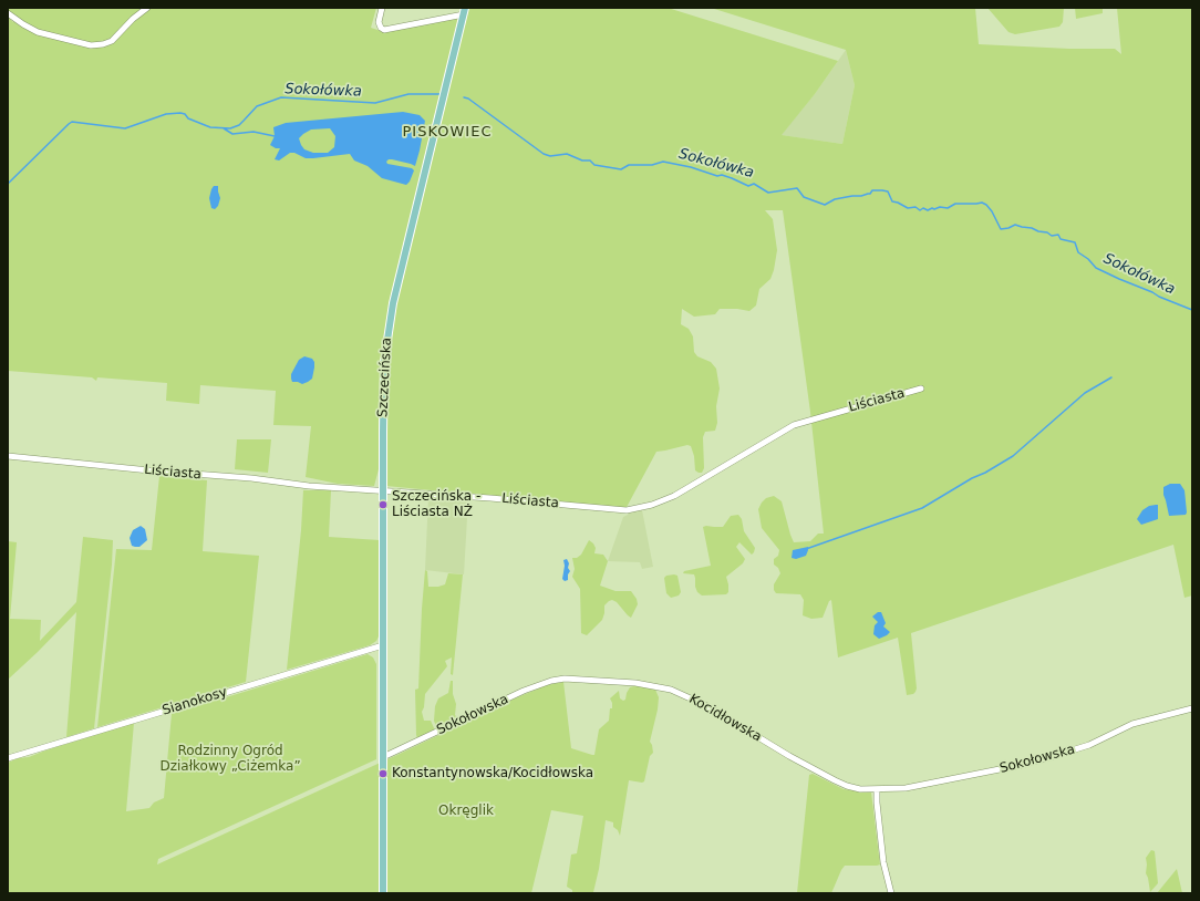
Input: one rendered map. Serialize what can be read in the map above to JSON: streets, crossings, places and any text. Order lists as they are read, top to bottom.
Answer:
{
  "streets": {
    "main road": ["Szczecińska"],
    "street": [
      "Liściasta",
      "Sianokosy",
      "Sokołowska",
      "Kocidłowska"
    ]
  },
  "crossings": [
    ["Szczecińska", "Liściasta"],
    ["Szczecińska", "Sianokosy"],
    ["Szczecińska", "Sokołowska"],
    ["Sokołowska", "Kocidłowska"]
  ],
  "districts": ["PISKOWIEC"],
  "water": ["Sokołówka"],
  "parks": ["Rodzinny Ogród Działkowy „Ciżemka”", "Okręglik"],
  "places": ["Szczecińska - Liściasta NŻ", "Konstantynowska/Kocidłowska"]
}
